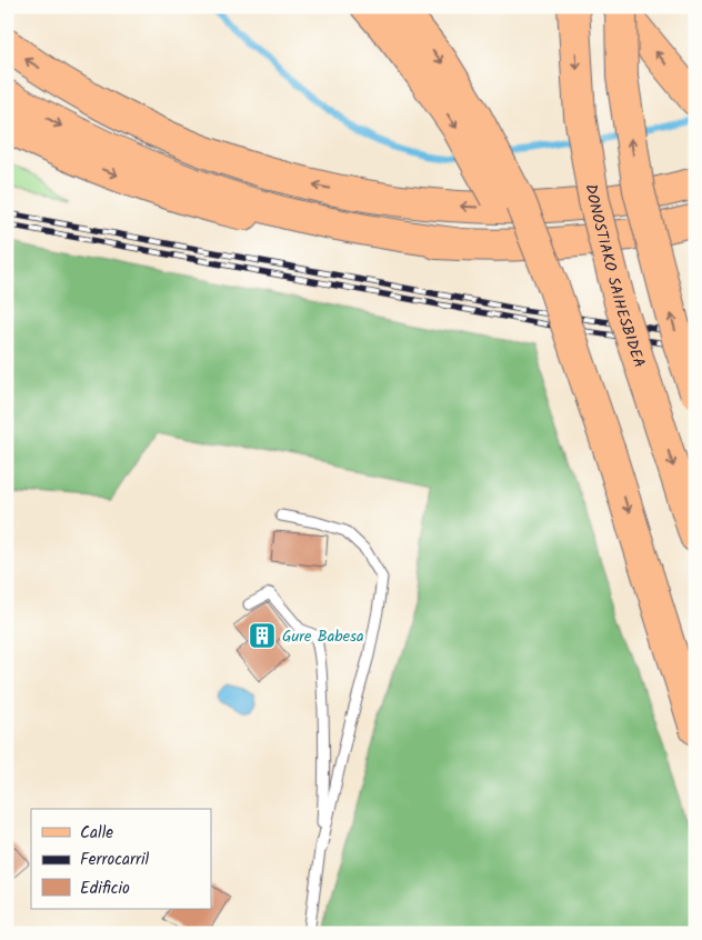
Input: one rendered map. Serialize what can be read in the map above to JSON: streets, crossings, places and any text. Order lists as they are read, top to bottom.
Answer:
{
  "streets": {
    "main road": ["DONOSTIAKO SAIHESBIDEA"]
  },
  "places": {
    "building": ["Gure Babesa"]
  },
  "legend": ["Calle", "Ferrocarril", "Edificio"]
}
